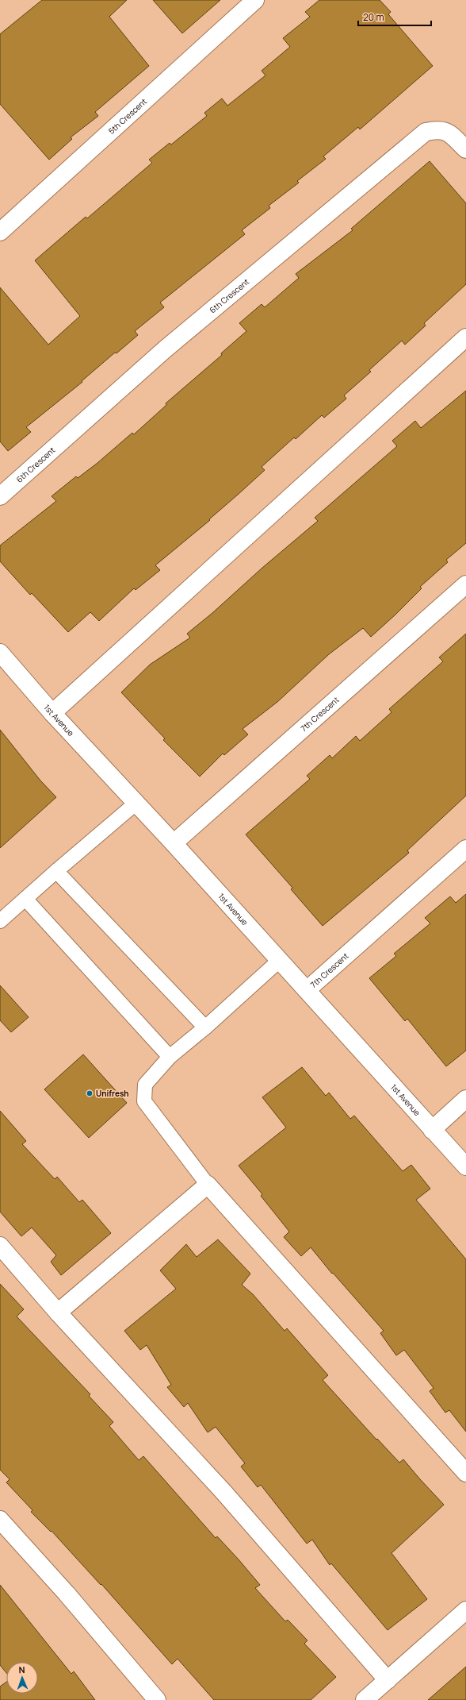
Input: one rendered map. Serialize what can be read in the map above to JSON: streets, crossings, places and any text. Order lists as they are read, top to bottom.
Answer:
{
  "streets": {
    "street": [
      "5th Crescent",
      "6th Crescent",
      "7th Crescent",
      "1st Avenue"
    ]
  },
  "crossings": [
    ["7th Crescent", "1st Avenue"]
  ],
  "places": ["Unifresh"],
  "scale_bar": "20 m",
  "north": "top"
}
